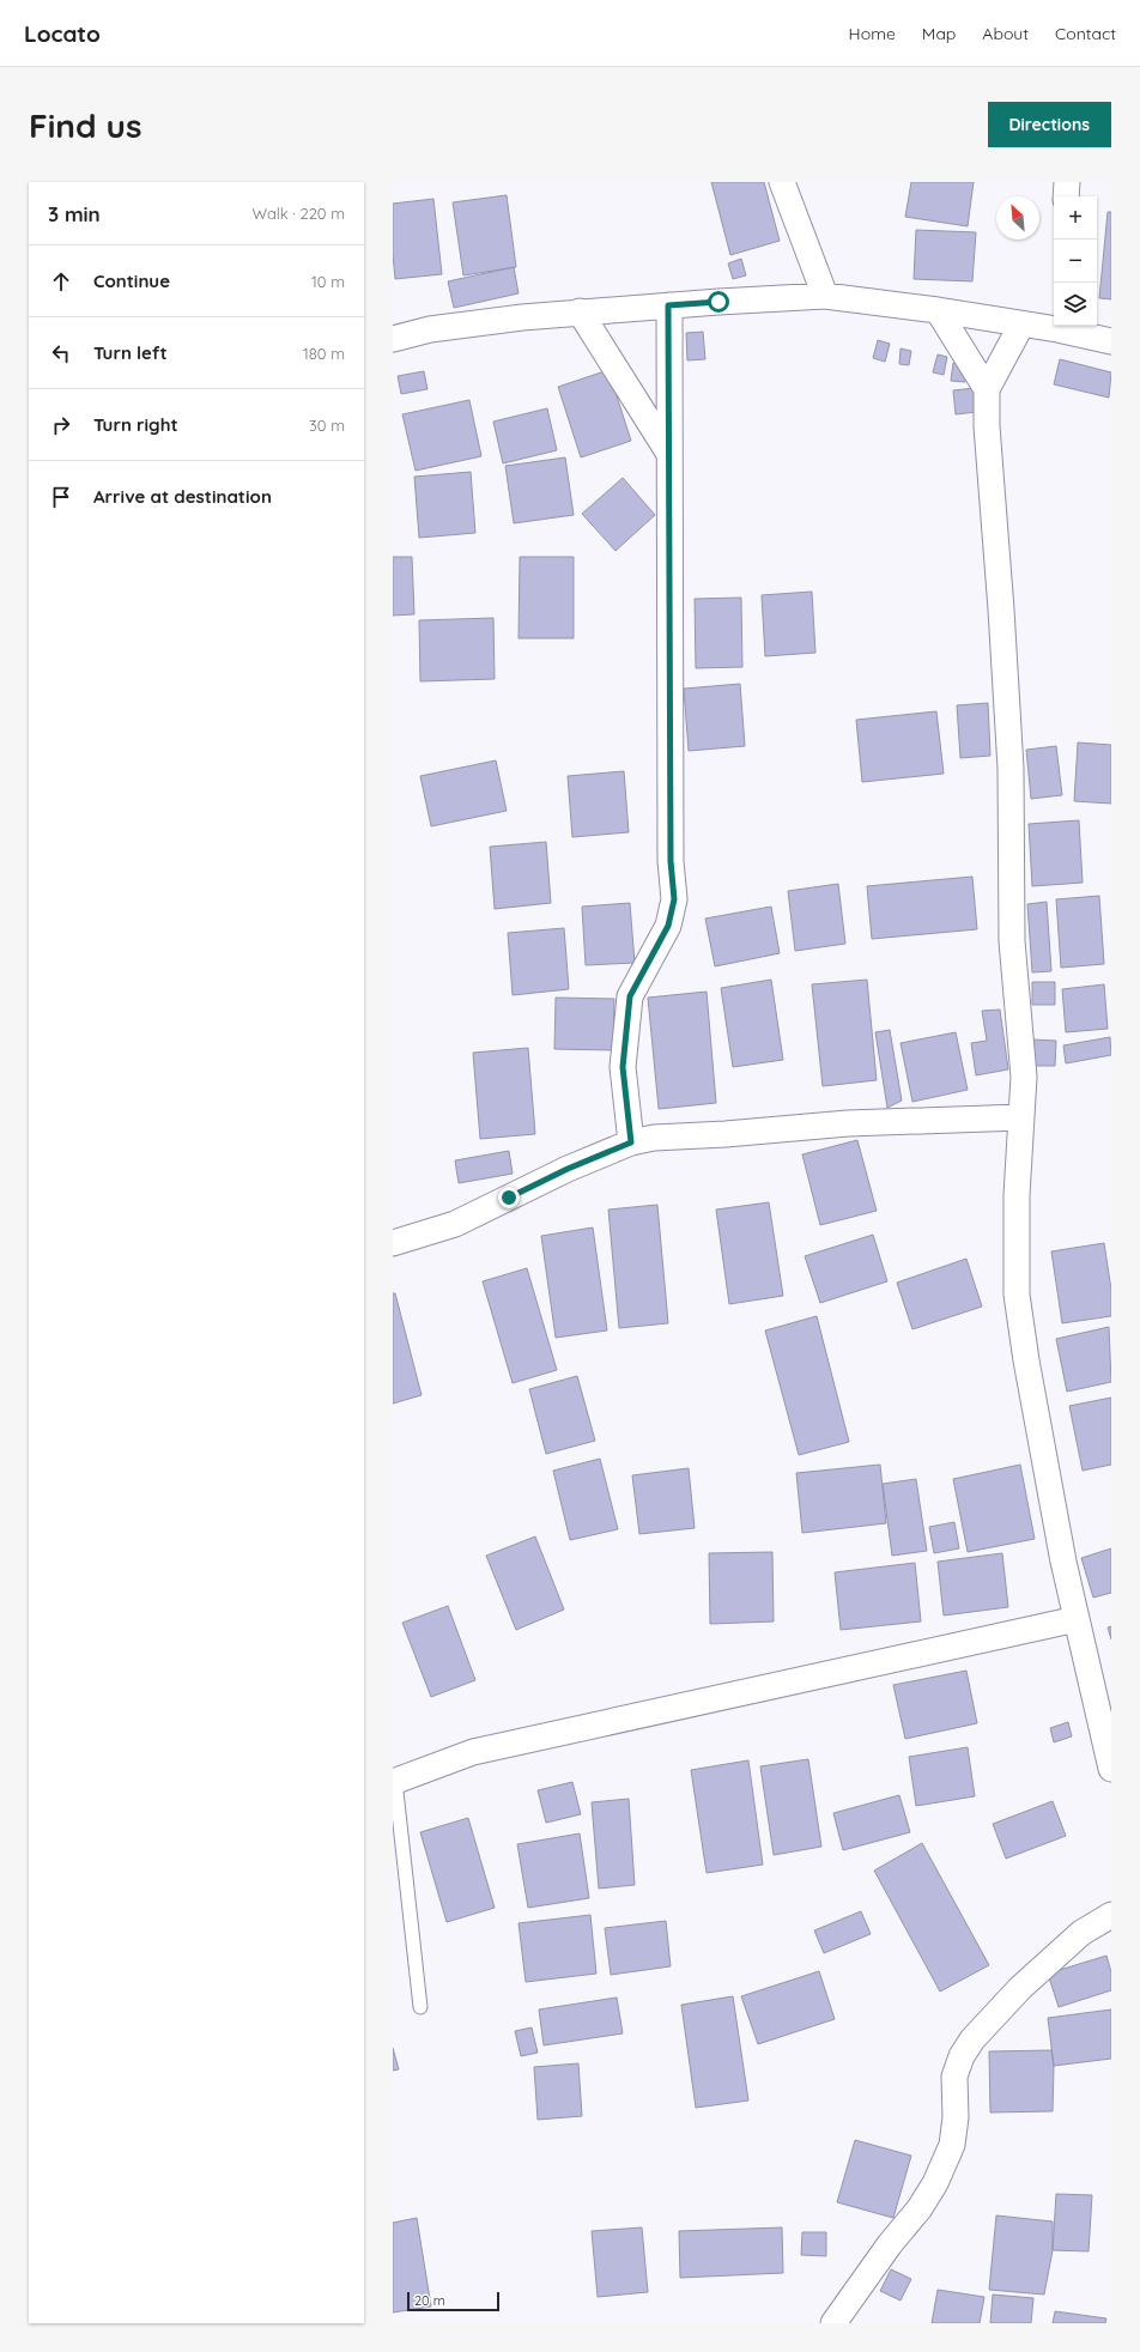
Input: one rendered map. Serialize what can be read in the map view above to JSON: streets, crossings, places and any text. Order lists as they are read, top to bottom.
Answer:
{
  "scale_bar": "20 m",
  "north": "top left",
  "page": {
    "header": "Locato",
    "nav": [
      "Home",
      "Map",
      "About",
      "Contact"
    ],
    "buttons": "Directions",
    "title": "Find us",
    "heading": ["3 min", "Walk · 220 m"],
    "map_buttons": ["+", "−"],
    "list": [
      ["Continue", "10 m"],
      ["Turn left", "180 m"],
      ["Turn right", "30 m"],
      "Arrive at destination"
    ],
    "scale": "20 m"
  }
}
